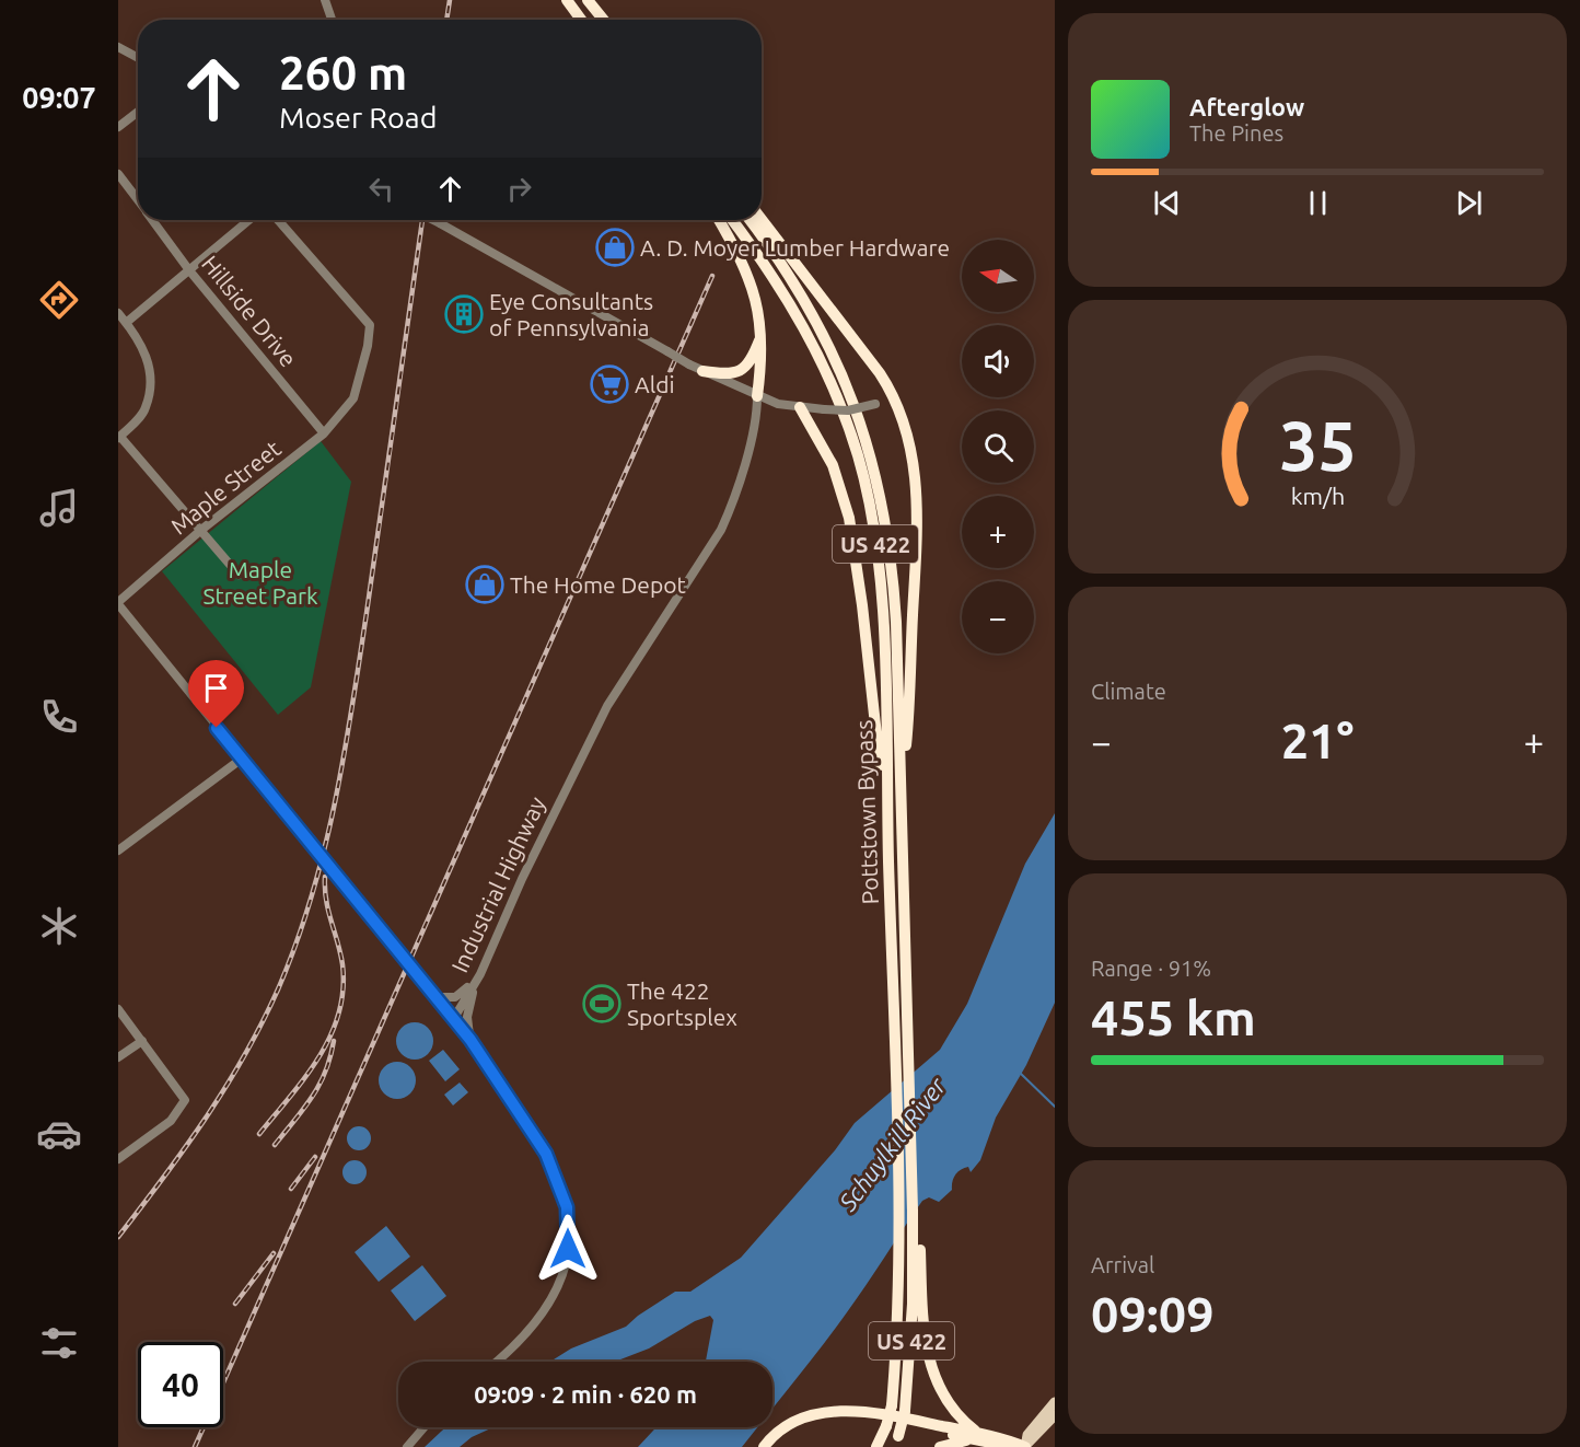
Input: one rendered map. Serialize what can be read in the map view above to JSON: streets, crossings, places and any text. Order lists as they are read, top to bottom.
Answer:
{
  "streets": {
    "highway": ["US 422", "Pottstown Bypass"],
    "street": ["Hillside Drive", "Maple Street", "Industrial Highway"]
  },
  "crossings": [
    ["Hillside Drive", "Maple Street"],
    ["US 422", "Pottstown Bypass"]
  ],
  "water": ["Schuylkill River"],
  "parks": ["Maple Street Park"],
  "places": {
    "shop": ["A. D. Moyer Lumber Hardware", "The Home Depot"],
    "building": ["Eye Consultants of Pennsylvania"],
    "supermarket": ["Aldi"],
    "sports": ["The 422 Sportsplex"]
  },
  "north": "left",
  "page": {
    "tabs": "09:07",
    "turn": ["260 m", "Moser Road"],
    "song": ["Afterglow", "The Pines"],
    "map_buttons": ["+", "−"],
    "tile": [
      "Climate",
      ["Range · 91%", "455 km"],
      ["Arrival", "09:09"]
    ],
    "heat": ["−", "21°", "+"],
    "limit": "40",
    "trip": "09:09 · 2 min · 620 m",
    "gauge": ["35", "km/h"]
  }
}
